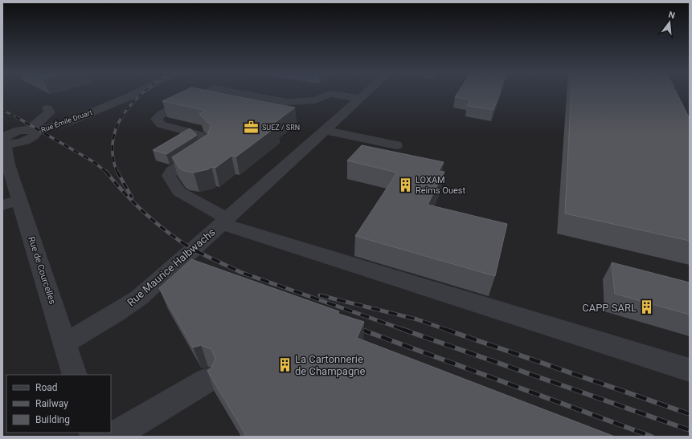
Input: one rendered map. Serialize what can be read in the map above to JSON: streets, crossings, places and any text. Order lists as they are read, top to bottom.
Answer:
{
  "streets": {
    "street": ["Rue Émile Druart", "Rue Maurice Halbwachs", "Rue de Courcelles"]
  },
  "crossings": [
    ["Rue Émile Druart", "Rue de Courcelles"],
    ["Rue Maurice Halbwachs", "Rue de Courcelles"]
  ],
  "places": {
    "office": ["SUEZ / SRN"],
    "building": ["LOXAM Reims Ouest", "CAPP SARL", "La Cartonnerie de Champagne"]
  },
  "legend": ["Road", "Railway", "Building"],
  "north": "top"
}
